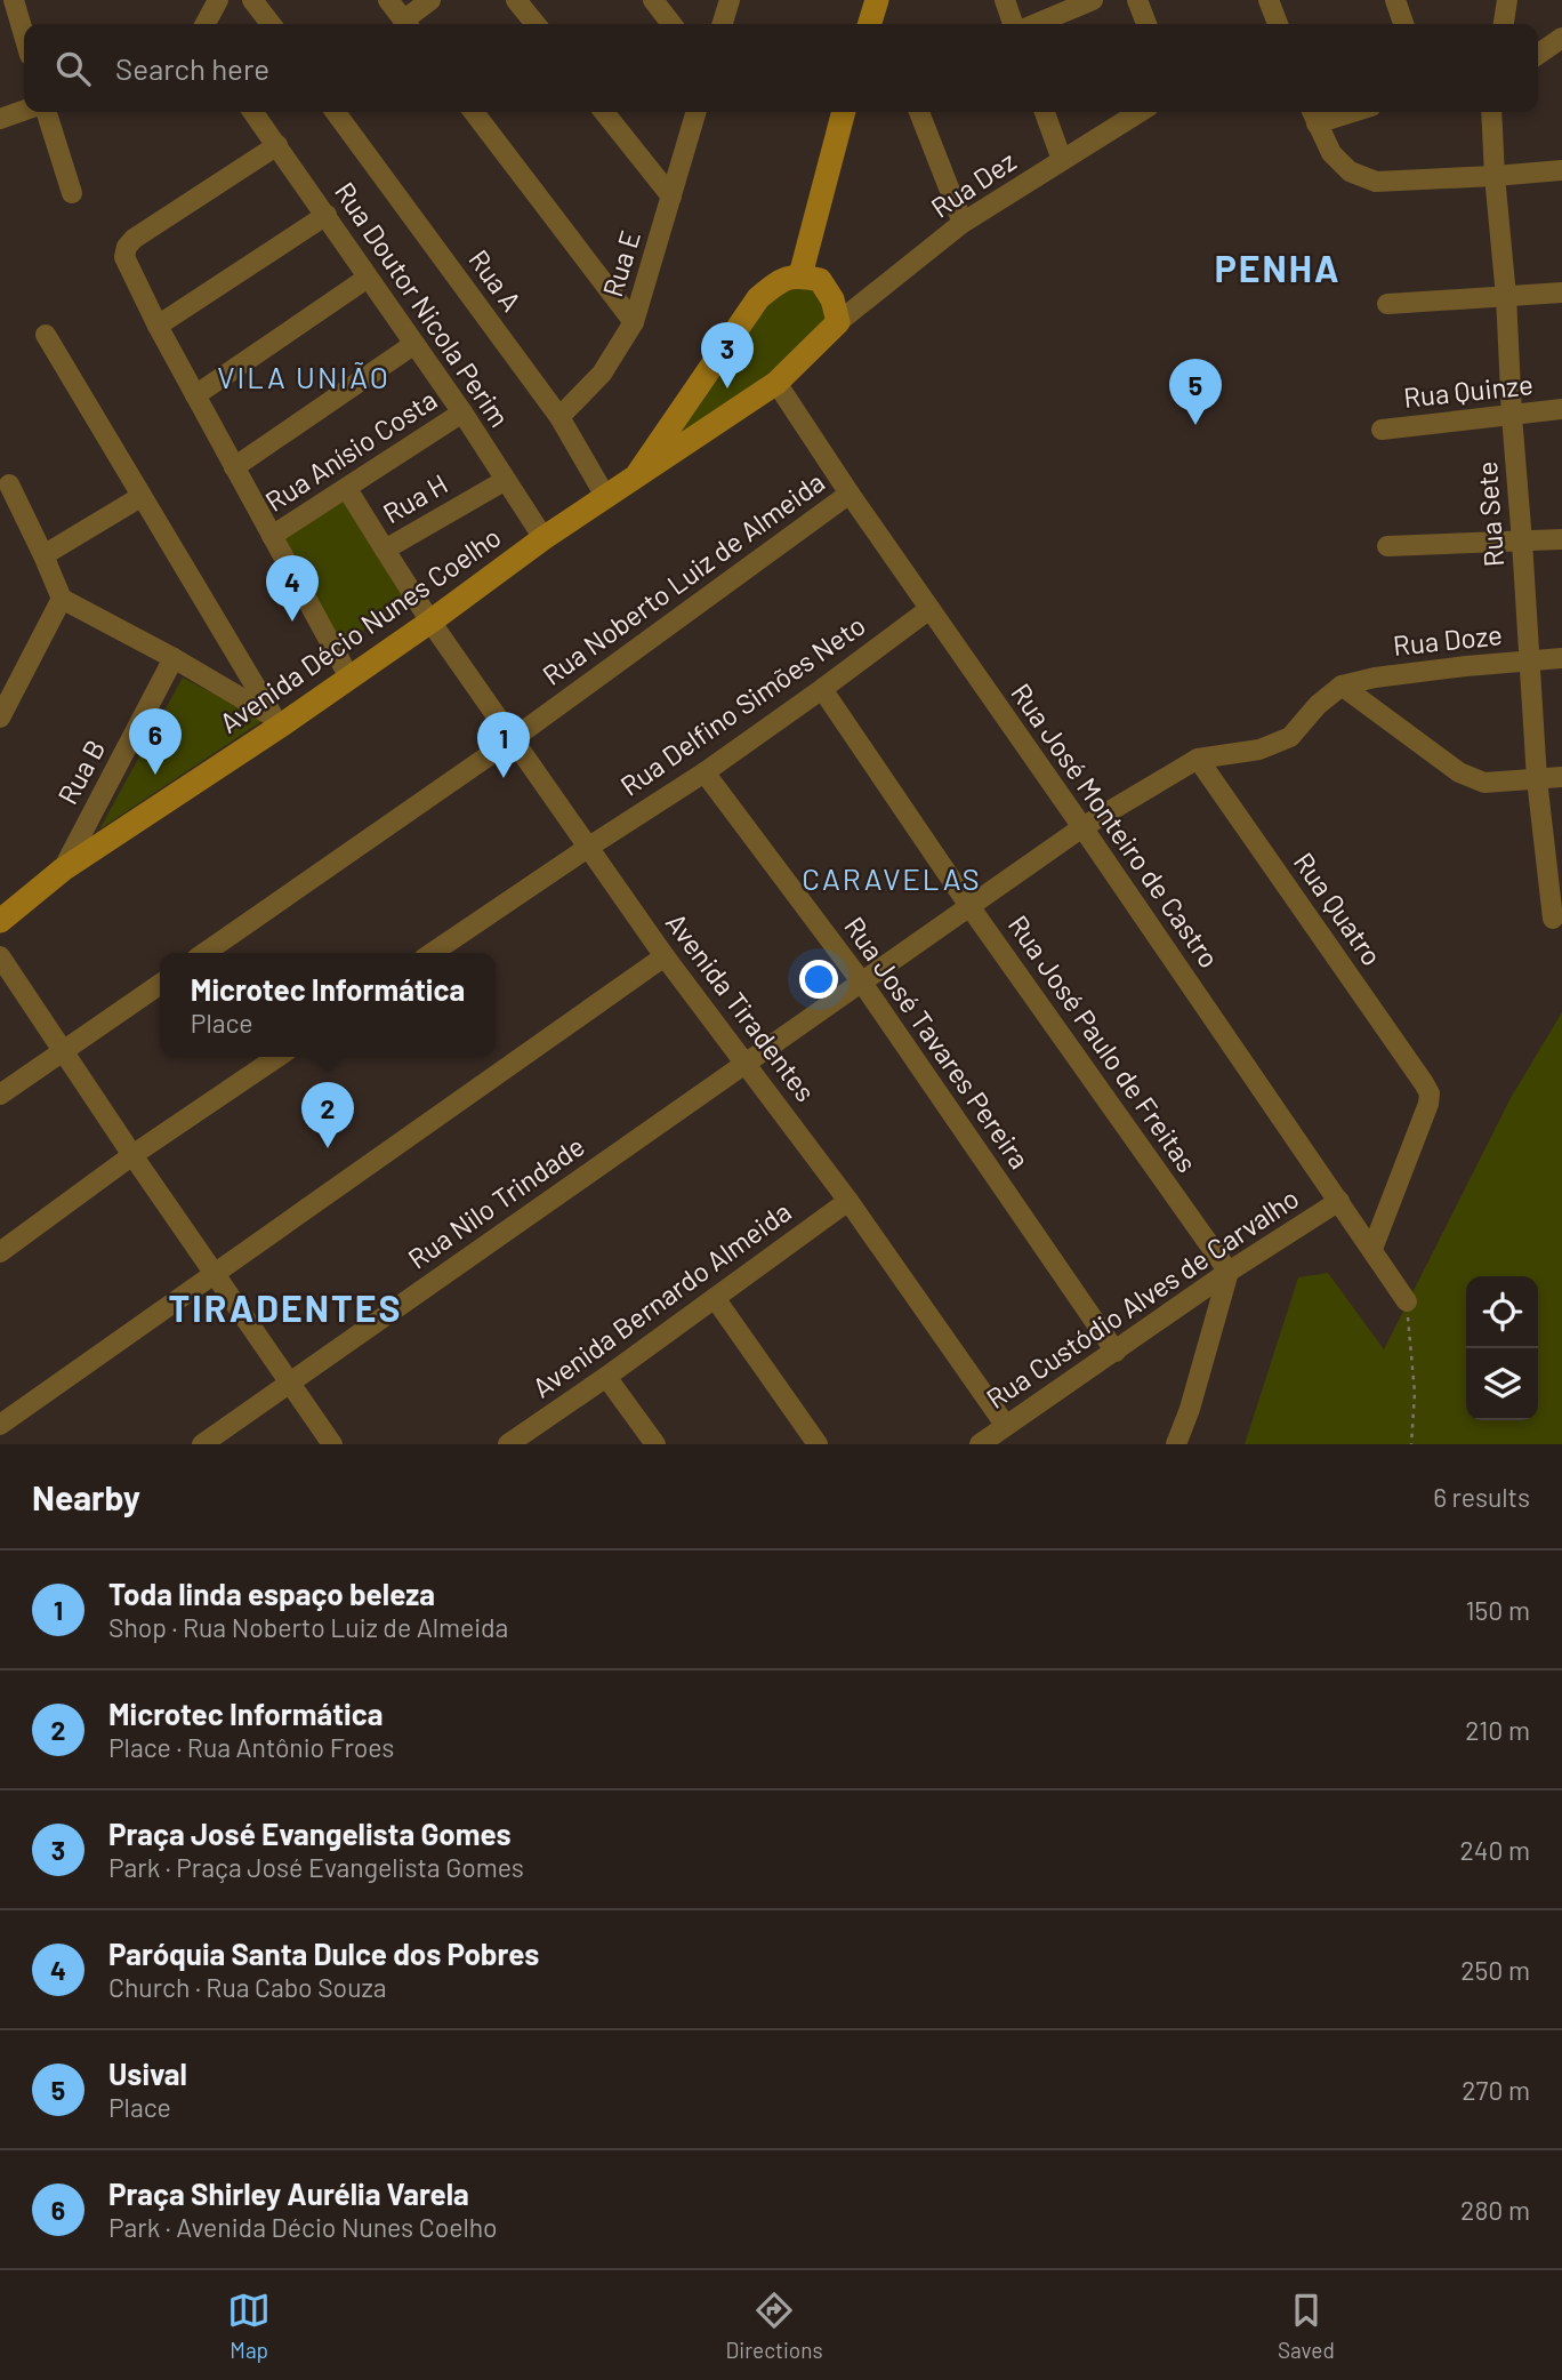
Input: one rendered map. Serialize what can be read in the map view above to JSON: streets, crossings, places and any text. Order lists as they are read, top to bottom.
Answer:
{
  "streets": {
    "street": [
      "Rua Dez",
      "Rua E",
      "Rua A",
      "Rua Doutor Nicola Perim",
      "Rua Quinze",
      "Rua Anísio Costa",
      "Rua H",
      "Rua Sete",
      "Rua Noberto Luiz de Almeida",
      "Avenida Décio Nunes Coelho",
      "Rua Doze",
      "Rua Delfino Simões Neto",
      "Rua B",
      "Rua José Monteiro de Castro",
      "Rua Quatro",
      "Avenida Tiradentes",
      "Rua José Tavares Pereira",
      "Rua José Paulo de Freitas",
      "Rua Nilo Trindade",
      "Rua Custódio Alves de Carvalho",
      "Avenida Bernardo Almeida"
    ]
  },
  "crossings": [
    ["Rua Dez", "Avenida Décio Nunes Coelho"],
    ["Rua E", "Rua A"],
    ["Rua A", "Avenida Décio Nunes Coelho"],
    ["Rua Doutor Nicola Perim", "Rua Anísio Costa"],
    ["Rua Doutor Nicola Perim", "Rua H"],
    ["Rua Doutor Nicola Perim", "Avenida Décio Nunes Coelho"],
    ["Rua Quinze", "Rua Sete"],
    ["Rua H", "Avenida Décio Nunes Coelho"],
    ["Rua H", "Avenida Tiradentes"],
    ["Rua Sete", "Rua Doze"],
    ["Rua Noberto Luiz de Almeida", "Rua José Monteiro de Castro"],
    ["Rua Noberto Luiz de Almeida", "Avenida Tiradentes"],
    ["Avenida Décio Nunes Coelho", "Rua B"],
    ["Avenida Décio Nunes Coelho", "Rua José Monteiro de Castro"],
    ["Avenida Décio Nunes Coelho", "Avenida Tiradentes"],
    ["Rua Delfino Simões Neto", "Rua José Monteiro de Castro"],
    ["Rua Delfino Simões Neto", "Avenida Tiradentes"],
    ["Rua Delfino Simões Neto", "Rua José Tavares Pereira"],
    ["Rua Delfino Simões Neto", "Rua José Paulo de Freitas"],
    ["Rua José Monteiro de Castro", "Rua Quatro"],
    ["Rua José Monteiro de Castro", "Rua Nilo Trindade"],
    ["Rua José Monteiro de Castro", "Rua Custódio Alves de Carvalho"],
    ["Rua Quatro", "Rua Nilo Trindade"],
    ["Avenida Tiradentes", "Rua Nilo Trindade"],
    ["Avenida Tiradentes", "Rua Custódio Alves de Carvalho"],
    ["Avenida Tiradentes", "Avenida Bernardo Almeida"],
    ["Rua José Tavares Pereira", "Rua Nilo Trindade"],
    ["Rua José Tavares Pereira", "Rua Custódio Alves de Carvalho"],
    ["Rua José Paulo de Freitas", "Rua Nilo Trindade"],
    ["Rua José Paulo de Freitas", "Rua Custódio Alves de Carvalho"]
  ],
  "districts": [
    "PENHA",
    "VILA UNIÃO",
    "CARAVELAS",
    "TIRADENTES"
  ],
  "page": {
    "search": "Search here",
    "pins": [
      "3",
      "5",
      "4",
      "6",
      "1",
      "2"
    ],
    "popup": ["Microtec Informática", "Place"],
    "heading": ["Nearby", "6 results"],
    "list": [
      {
        "mark": "1",
        "name": "Toda linda espaço beleza",
        "note": "Shop · Rua Noberto Luiz de Almeida",
        "value": "150 m"
      },
      {
        "mark": "2",
        "name": "Microtec Informática",
        "note": "Place · Rua Antônio Froes",
        "value": "210 m"
      },
      {
        "mark": "3",
        "name": "Praça José Evangelista Gomes",
        "note": "Park · Praça José Evangelista Gomes",
        "value": "240 m"
      },
      {
        "mark": "4",
        "name": "Paróquia Santa Dulce dos Pobres",
        "note": "Church · Rua Cabo Souza",
        "value": "250 m"
      },
      {
        "mark": "5",
        "name": "Usival",
        "note": "Place",
        "value": "270 m"
      },
      {
        "mark": "6",
        "name": "Praça Shirley Aurélia Varela",
        "note": "Park · Avenida Décio Nunes Coelho",
        "value": "280 m"
      }
    ],
    "nav": ["Map", "Directions", "Saved"]
  }
}
